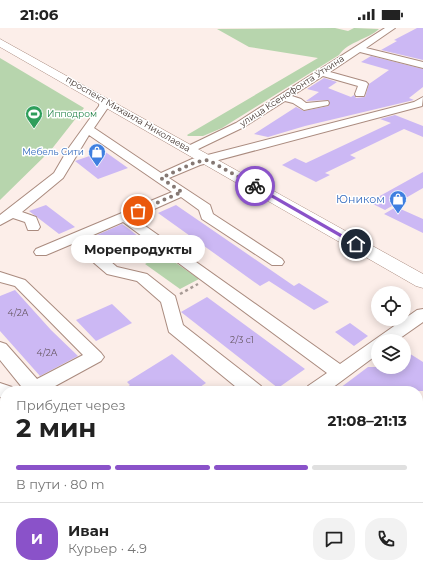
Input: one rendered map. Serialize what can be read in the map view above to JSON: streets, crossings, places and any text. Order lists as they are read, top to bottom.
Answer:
{
  "streets": {
    "main road": ["проспект Михаила Николаева"],
    "street": ["улица Ксенофонта Уткина"]
  },
  "crossings": [
    ["улица Ксенофонта Уткина", "проспект Михаила Николаева"]
  ],
  "places": {
    "sports": ["Ипподром"],
    "shop": ["Мебель Сити", "Юником"],
    "other": ["Морепродукты"]
  },
  "house_numbers": ["4/2А", "2/3 с1", "4/2А"],
  "page": {
    "status": "21:06",
    "bubble": "Морепродукты",
    "heading": ["2 мин", "Прибудет через", "21:08–21:13"],
    "panel": ["Иван", "Курьер · 4.9"],
    "bar": "В пути · 80 m",
    "round": "И"
  }
}
